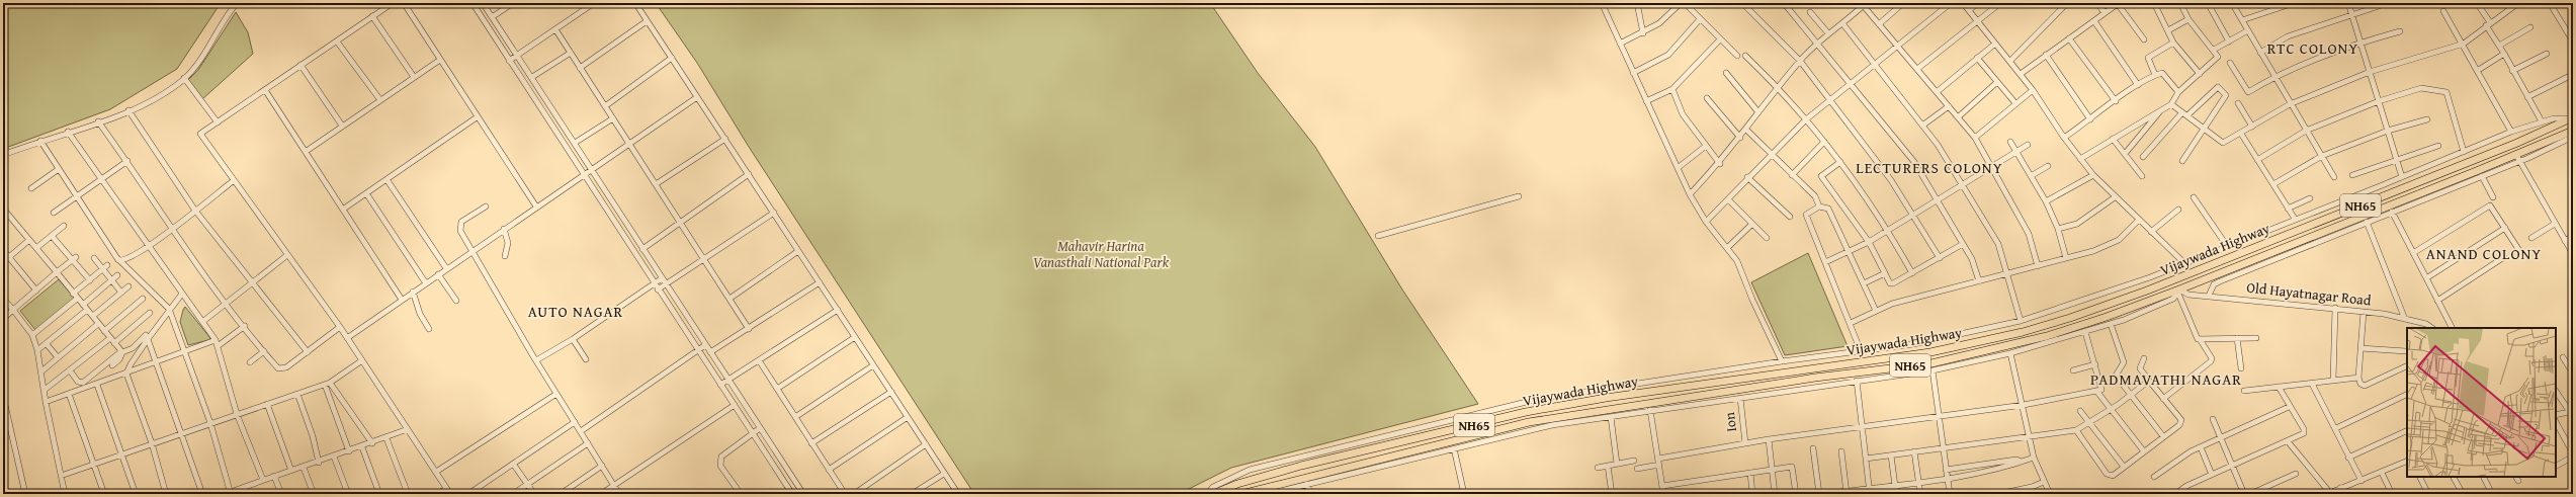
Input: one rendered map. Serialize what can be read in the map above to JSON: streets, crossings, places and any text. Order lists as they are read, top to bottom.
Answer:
{
  "streets": {
    "highway": ["NH65", "Vijaywada Highway"],
    "street": ["Old Hayatnagar Road", "Ion"]
  },
  "crossings": [
    ["Vijaywada Highway", "Old Hayatnagar Road"]
  ],
  "districts": [
    "RTC COLONY",
    "LECTURERS COLONY",
    "ANAND COLONY",
    "AUTO NAGAR",
    "PADMAVATHI NAGAR"
  ],
  "parks": ["Mahavir Harina Vanasthali National Park"]
}
